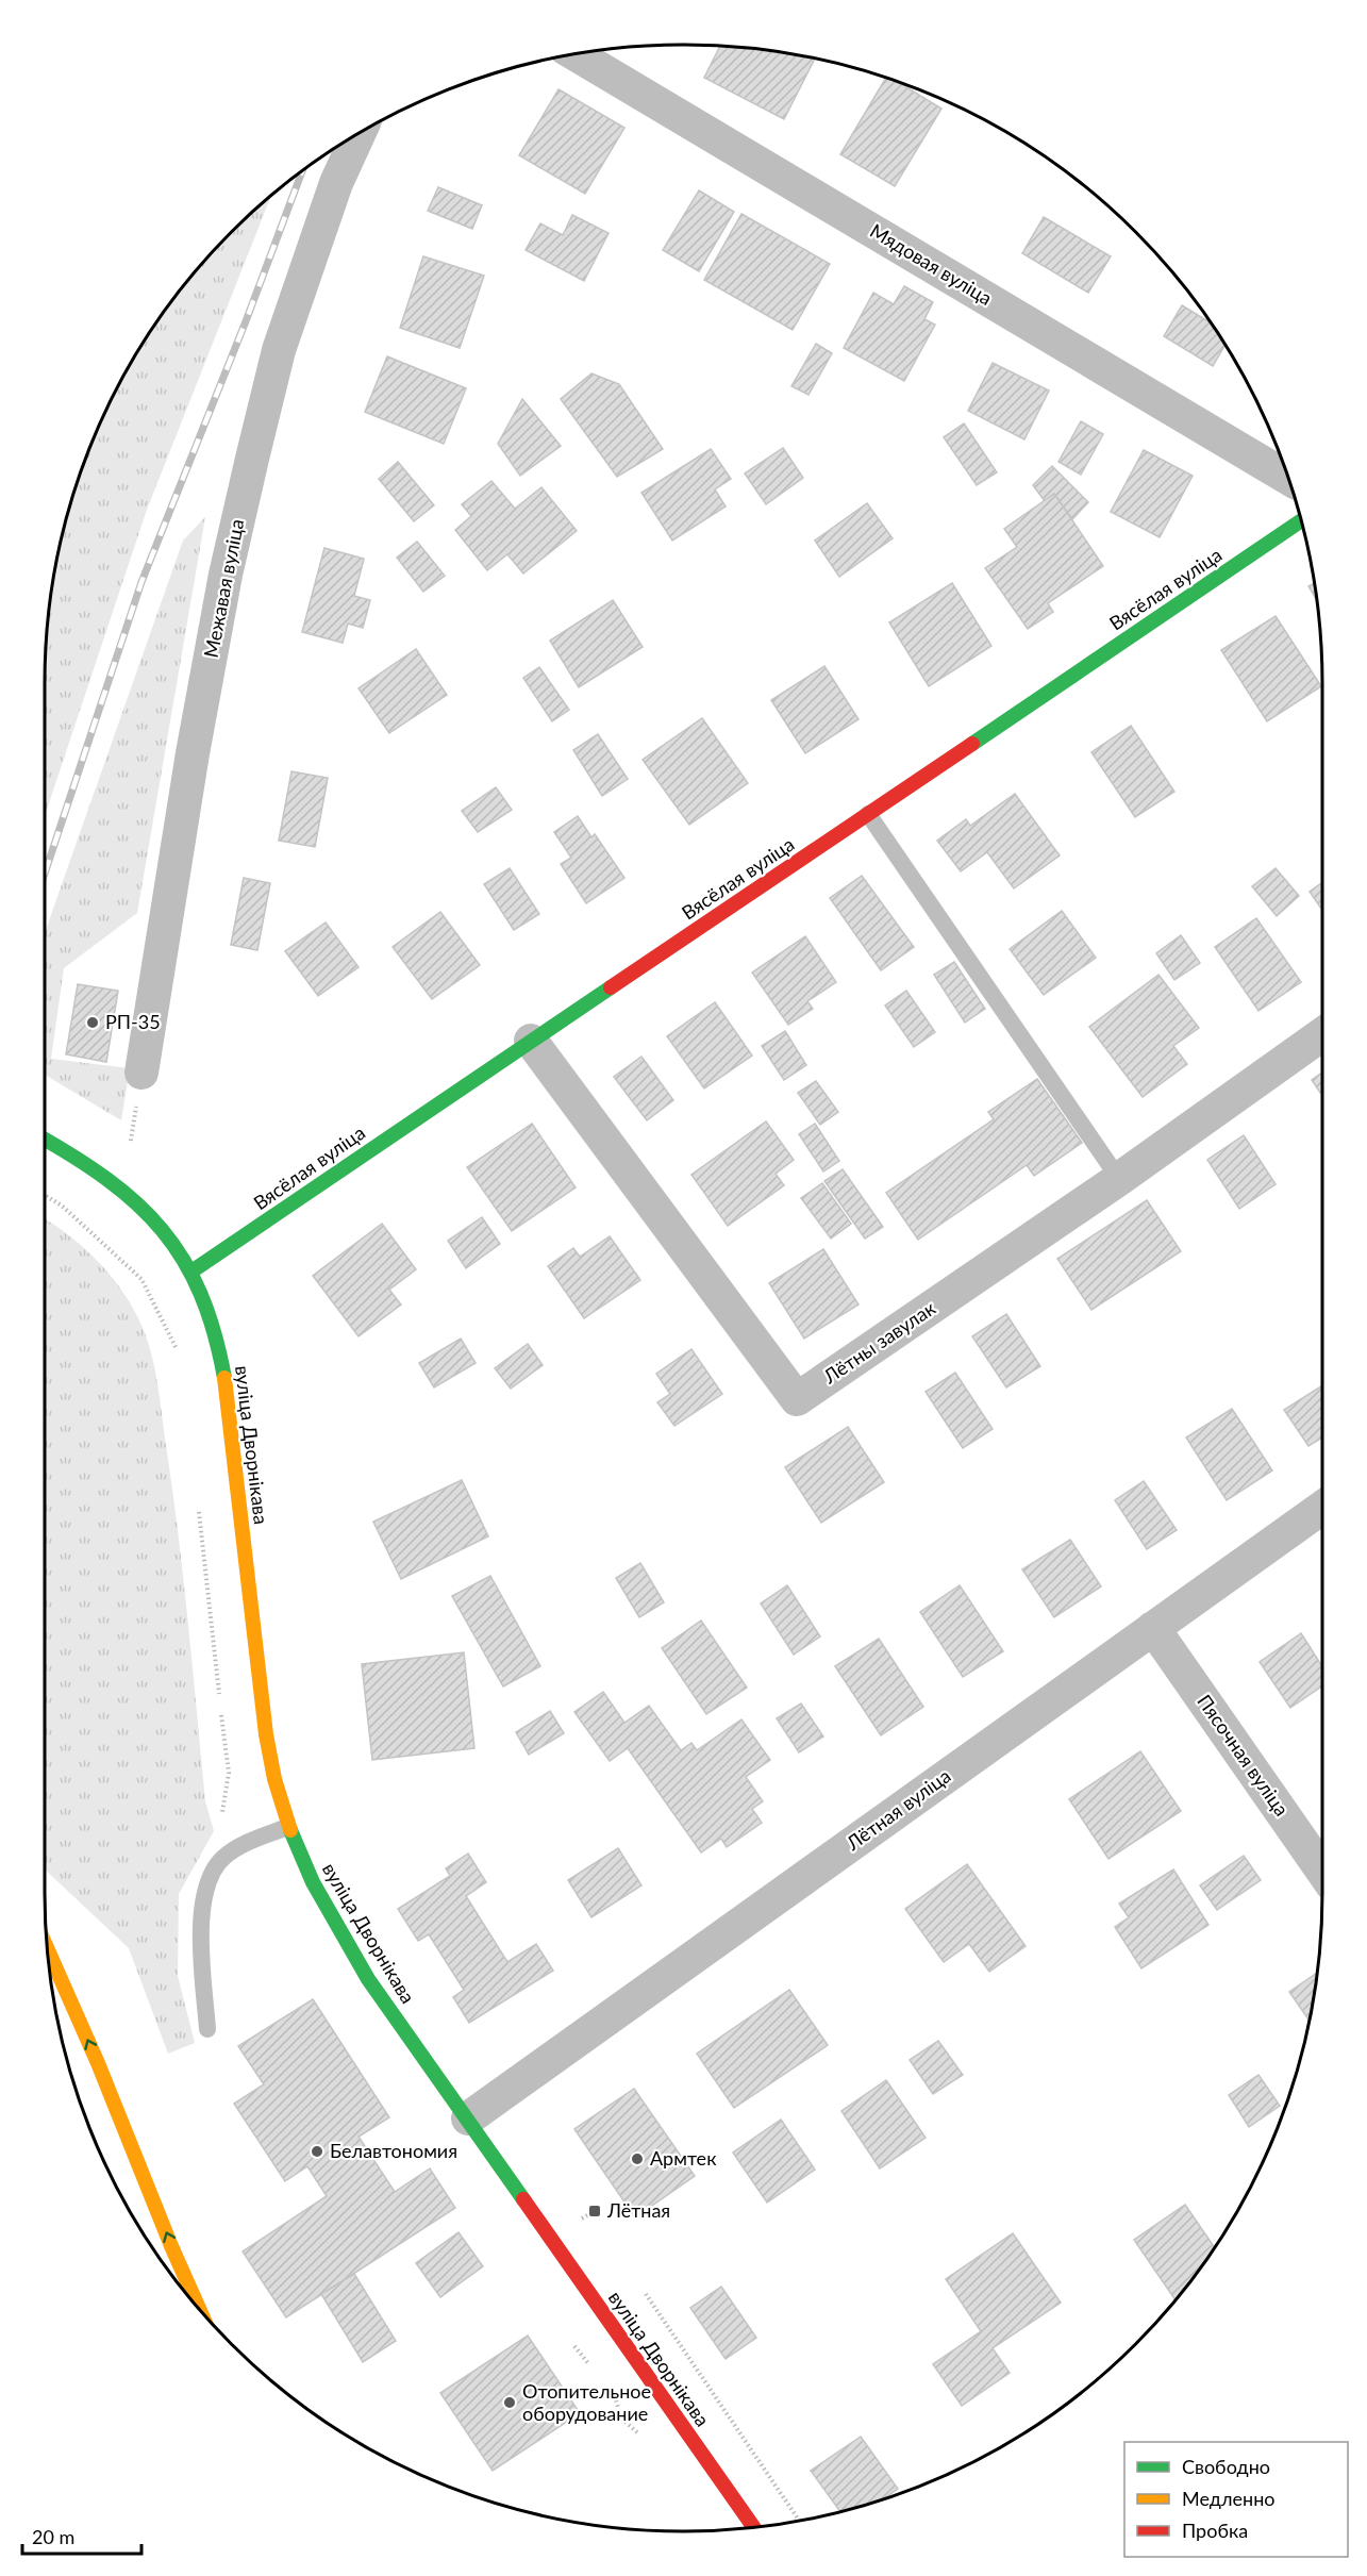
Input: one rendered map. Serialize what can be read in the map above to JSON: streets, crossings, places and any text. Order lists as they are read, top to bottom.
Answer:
{
  "streets": {
    "main road": ["Вясёлая вуліца", "вуліца Дворнікава"],
    "street": [
      "Мядовая вуліца",
      "Межавая вуліца",
      "Лётны завулак",
      "Пясочная вуліца",
      "Лётная вуліца"
    ]
  },
  "crossings": [
    ["Вясёлая вуліца", "Лётны завулак"],
    ["Вясёлая вуліца", "вуліца Дворнікава"],
    ["вуліца Дворнікава", "Лётная вуліца"],
    ["Пясочная вуліца", "Лётная вуліца"]
  ],
  "places": {
    "other": [
      "РП-35",
      "Белавтономия",
      "Армтек",
      "Отопительное оборудование"
    ],
    "transit": ["Лётная"]
  },
  "legend": ["Свободно", "Медленно", "Пробка"],
  "scale_bar": "20 m"
}
